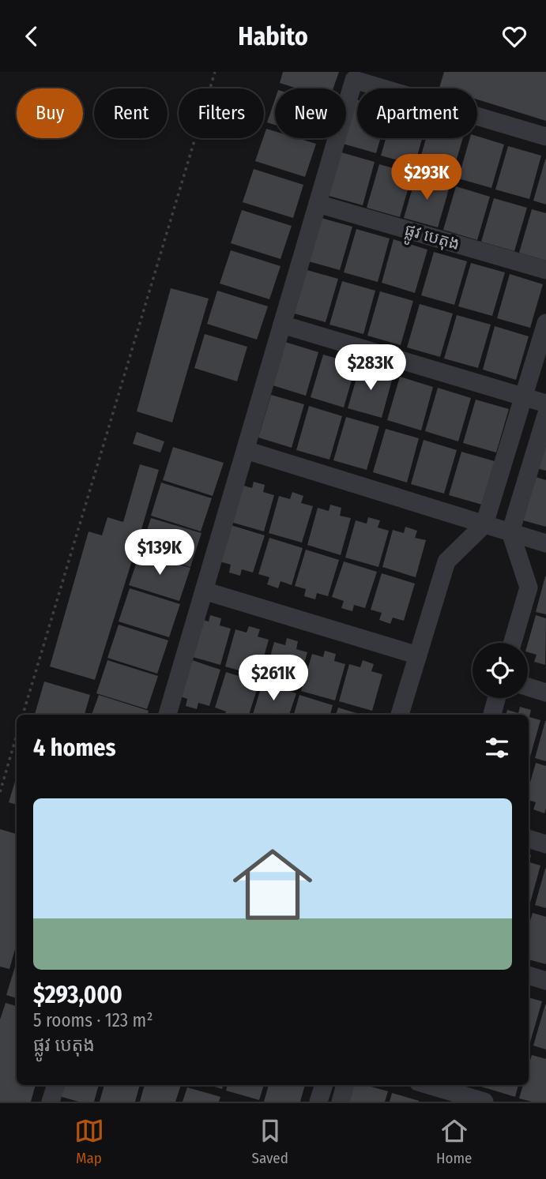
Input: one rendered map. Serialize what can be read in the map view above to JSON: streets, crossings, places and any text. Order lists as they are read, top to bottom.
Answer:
{
  "streets": {
    "street": ["ផ្លូវ បេតុង"]
  },
  "page": {
    "header": "Habito",
    "chip": [
      "Buy",
      "Rent",
      "Filters",
      "New",
      "Apartment"
    ],
    "price": [
      "$293K",
      "$283K",
      "$139K",
      "$261K"
    ],
    "heading": "4 homes",
    "list": [
      {
        "name": "$293,000",
        "note": "5 rooms · 123 m² · ផ្លូវ បេតុង"
      }
    ],
    "tabs": ["Map", "Saved", "Home"]
  }
}
